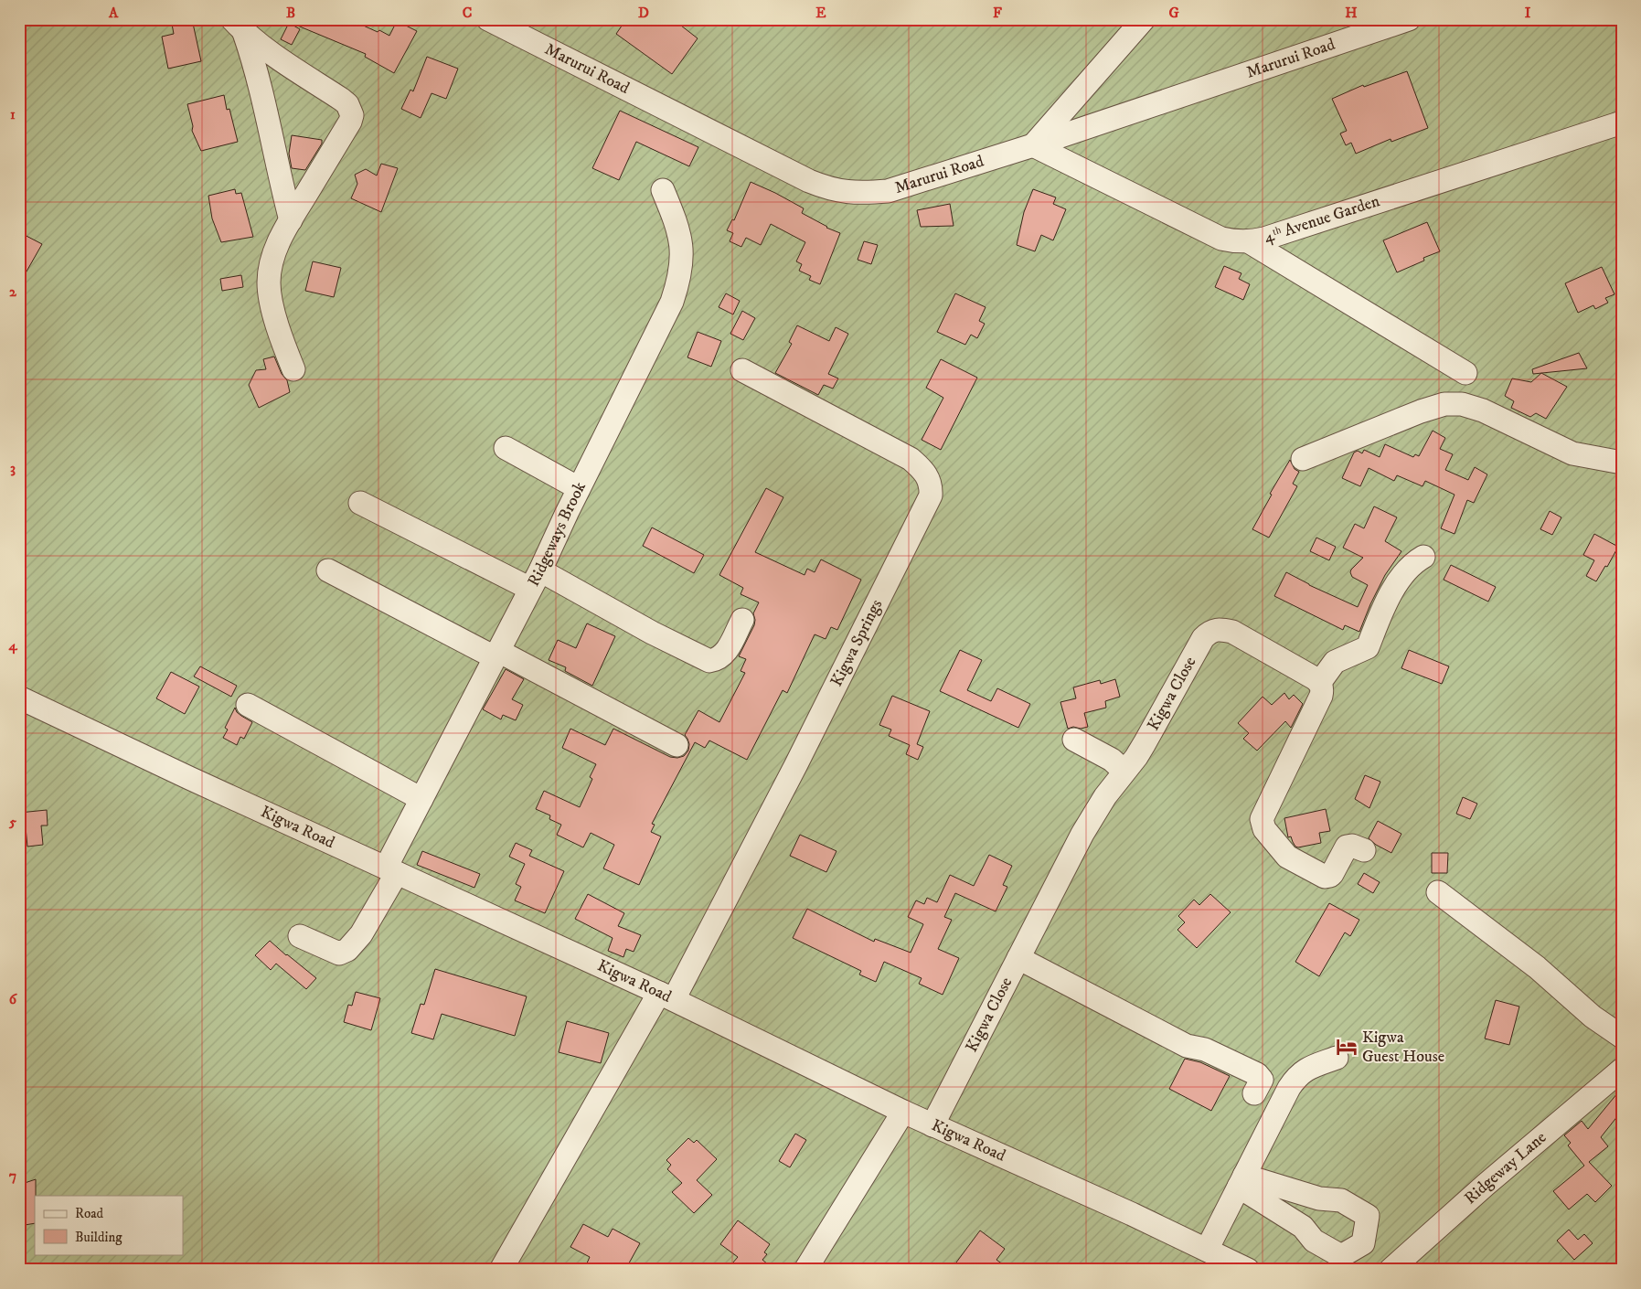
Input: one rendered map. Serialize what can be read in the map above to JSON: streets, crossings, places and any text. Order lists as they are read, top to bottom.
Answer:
{
  "streets": {
    "street": [
      "Marurui Road",
      "4ᵗʰ Avenue Garden",
      "Ridgeways Brook",
      "Kigwa Springs",
      "Kigwa Close",
      "Kigwa Road",
      "Ridgeway Lane"
    ]
  },
  "crossings": [
    ["Marurui Road", "4ᵗʰ Avenue Garden"],
    ["Ridgeways Brook", "Kigwa Road"],
    ["Kigwa Springs", "Kigwa Road"],
    ["Kigwa Close", "Kigwa Road"]
  ],
  "places": {
    "hotel": ["Kigwa Guest House"]
  },
  "legend": ["Road", "Building"],
  "grid": {
    "columns": [
      "A",
      "B",
      "C",
      "D",
      "E",
      "F",
      "G",
      "H",
      "I"
    ],
    "rows": [
      "1",
      "2",
      "3",
      "4",
      "5",
      "6",
      "7"
    ]
  }
}
